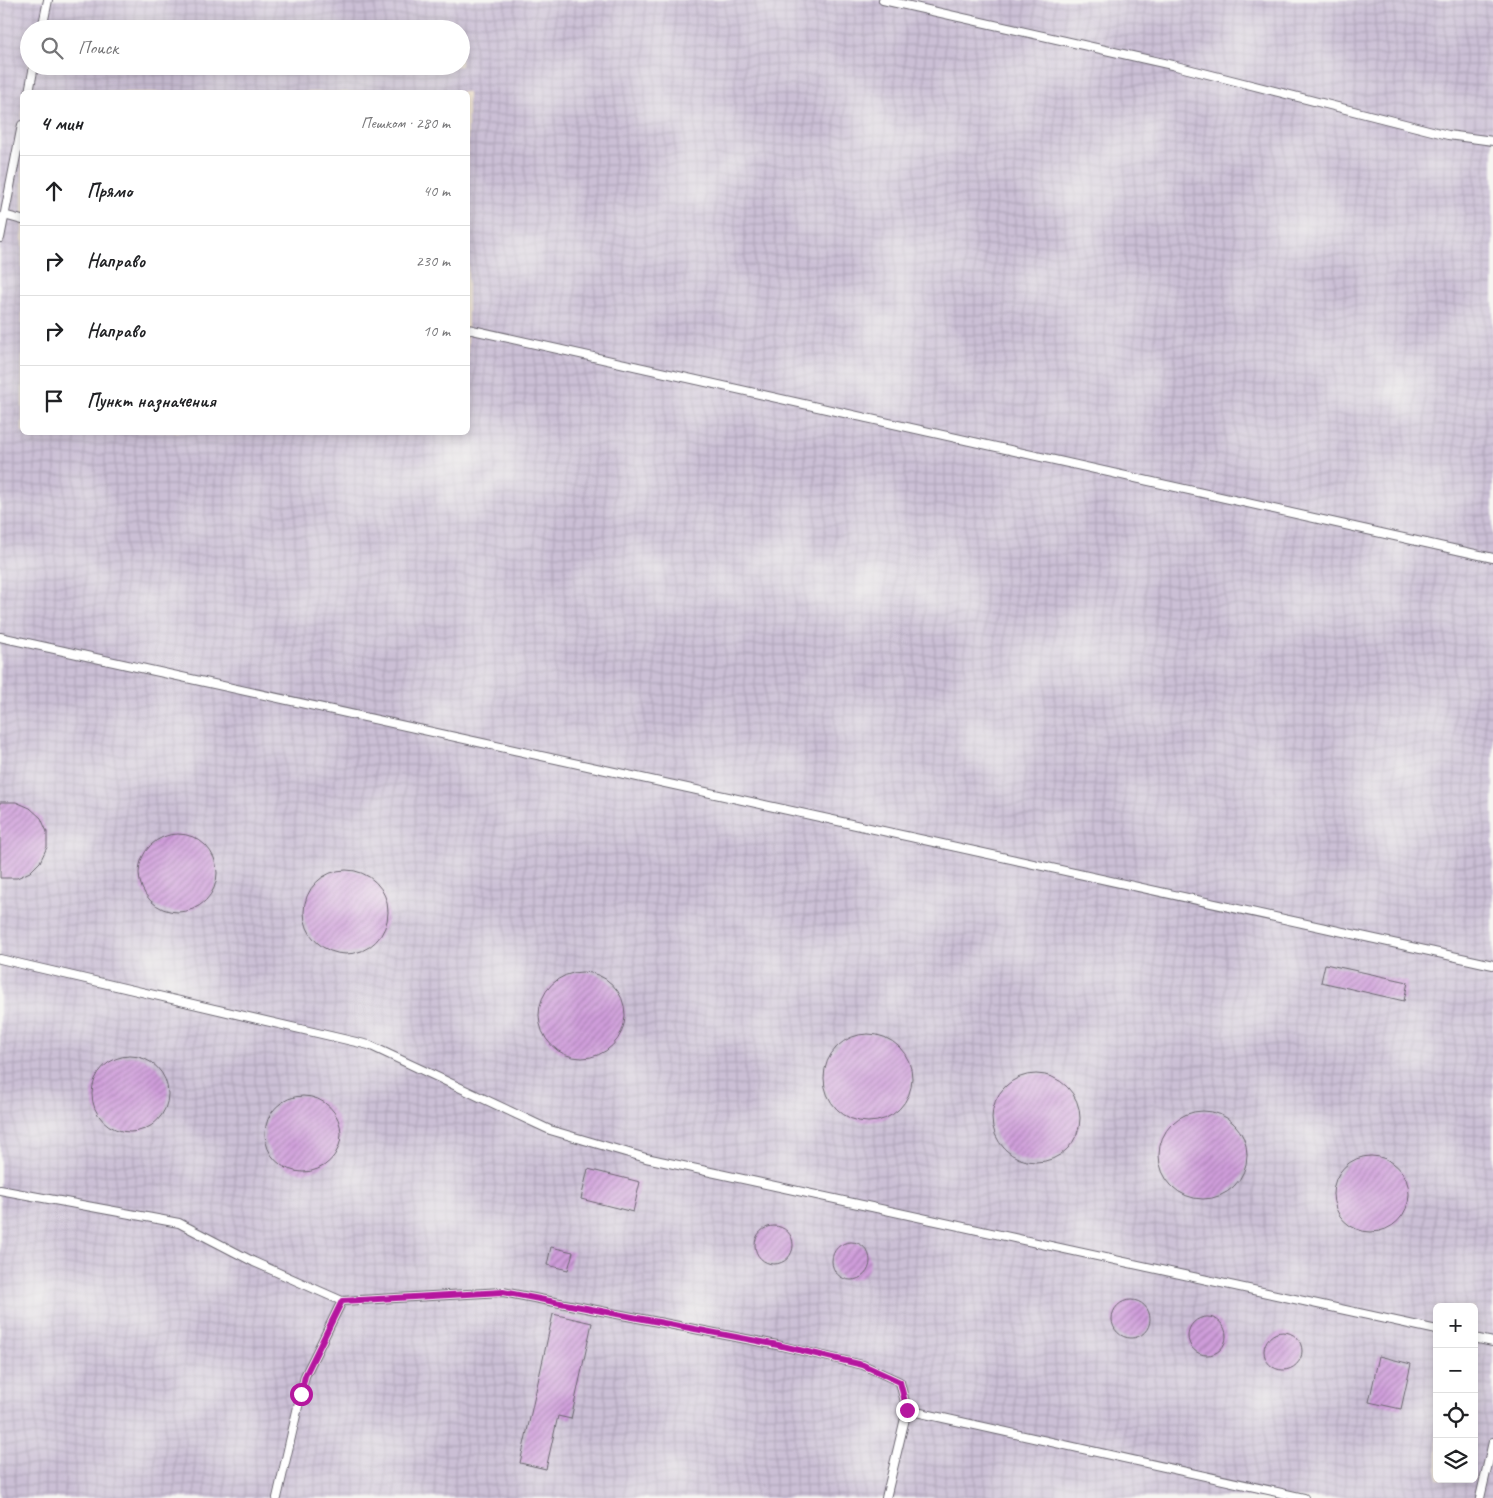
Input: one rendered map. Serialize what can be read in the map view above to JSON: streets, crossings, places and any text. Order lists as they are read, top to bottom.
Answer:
{
  "page": {
    "search": "Поиск",
    "heading": ["4 мин", "Пешком · 280 m"],
    "list": [
      ["Прямо", "40 m"],
      ["Направо", "230 m"],
      ["Направо", "10 m"],
      "Пункт назначения"
    ],
    "map_buttons": ["+", "−"]
  }
}
